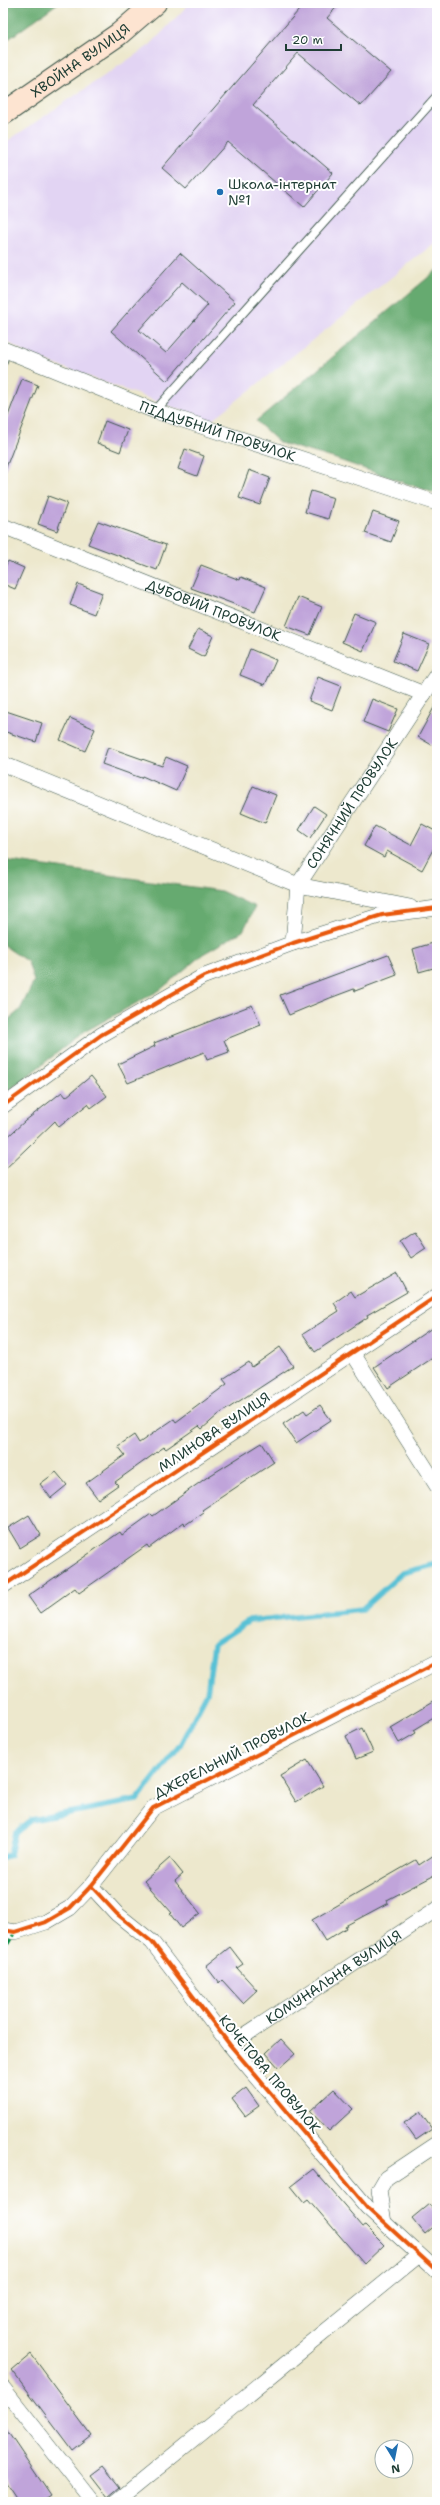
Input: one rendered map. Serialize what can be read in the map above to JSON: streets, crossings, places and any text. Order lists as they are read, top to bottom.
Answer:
{
  "streets": {
    "street": [
      "ХВОЙНА ВУЛИЦЯ",
      "ПІДДУБНИЙ ПРОВУЛОК",
      "ДУБОВИЙ ПРОВУЛОК",
      "СОНЯЧНИЙ ПРОВУЛОК",
      "МЛИНОВА ВУЛИЦЯ",
      "ДЖЕРЕЛЬНИЙ ПРОВУЛОК",
      "КОМУНАЛЬНА ВУЛИЦЯ",
      "КОЧЕТОВА ПРОВУЛОК"
    ]
  },
  "crossings": [
    ["ДУБОВИЙ ПРОВУЛОК", "СОНЯЧНИЙ ПРОВУЛОК"],
    ["ДЖЕРЕЛЬНИЙ ПРОВУЛОК", "КОЧЕТОВА ПРОВУЛОК"],
    ["КОМУНАЛЬНА ВУЛИЦЯ", "КОЧЕТОВА ПРОВУЛОК"]
  ],
  "places": ["Школа-інтернат №1"],
  "scale_bar": "20 m",
  "north": "bottom"
}
